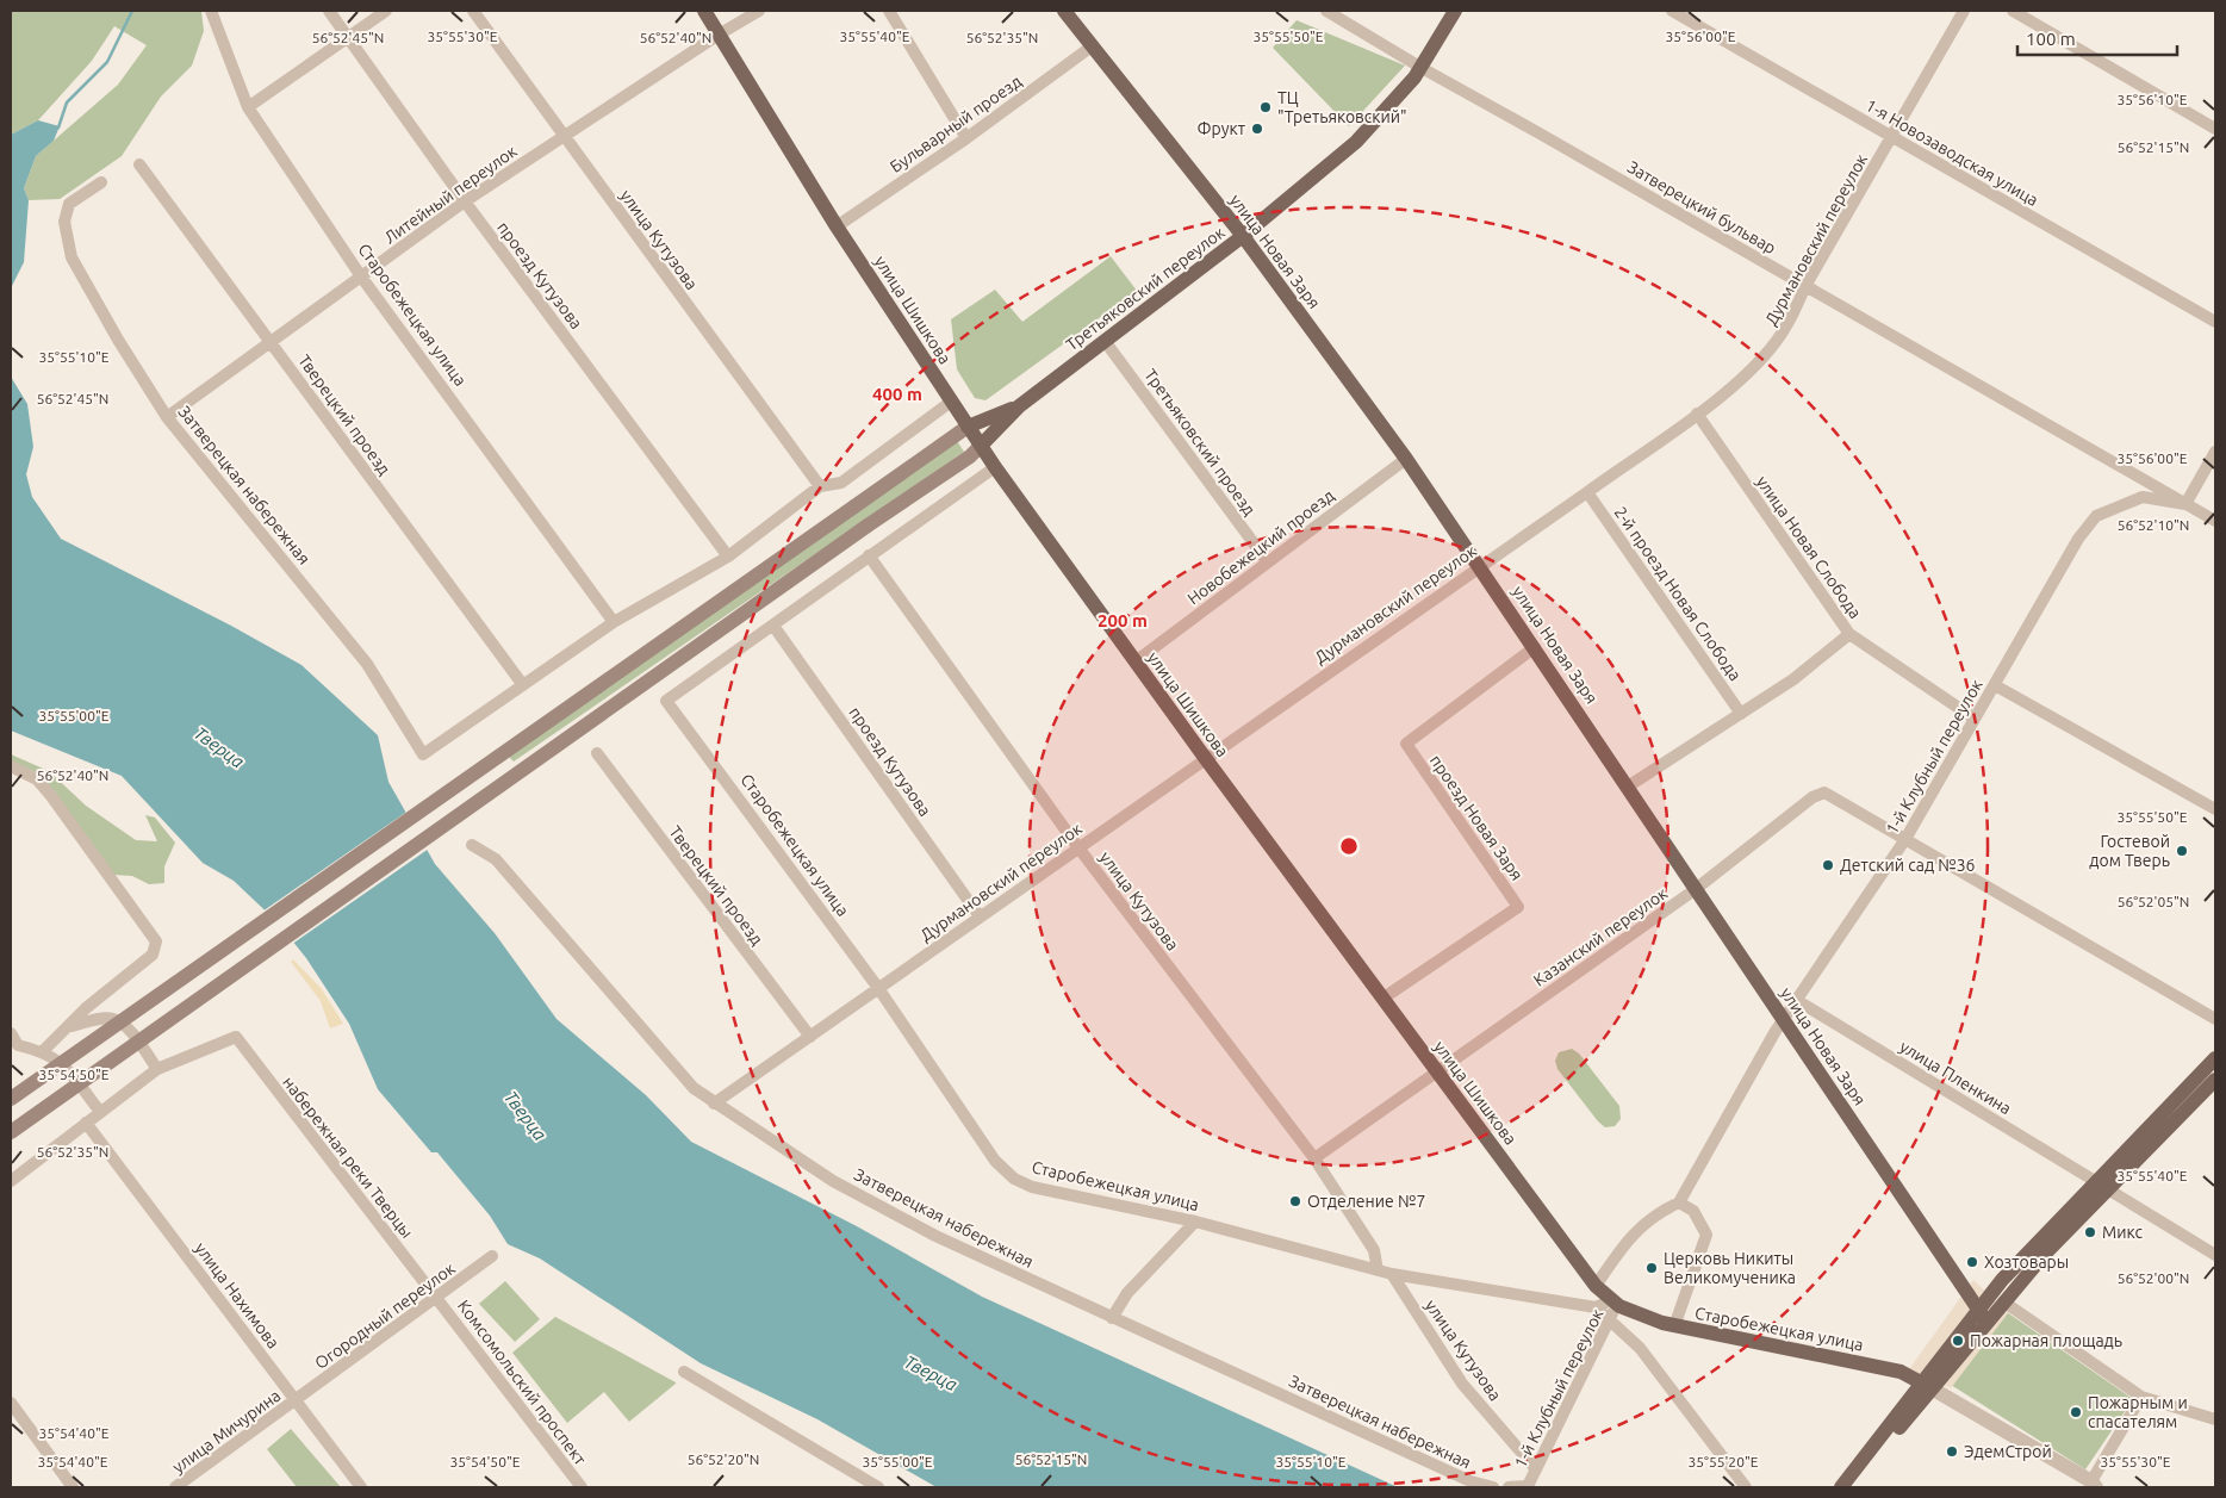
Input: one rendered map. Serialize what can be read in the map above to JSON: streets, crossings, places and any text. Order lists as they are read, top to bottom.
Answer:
{
  "streets": {
    "main road": [
      "улица Новая Заря",
      "Третьяковский переулок",
      "улица Шишкова",
      "Старобежецкая улица"
    ],
    "street": [
      "Бульварный проезд",
      "1-я Новозаводская улица",
      "Литейный переулок",
      "Затверецкий бульвар",
      "улица Кутузова",
      "Дурмановский переулок",
      "проезд Кутузова",
      "Тверецкий проезд",
      "Третьяковский проезд",
      "Затверецкая набережная",
      "Новобежецкий проезд",
      "улица Новая Слобода",
      "2-й проезд Новая Слобода",
      "1-й Клубный переулок",
      "проезд Новая Заря",
      "Казанский переулок",
      "улица Пленкина",
      "набережная реки Тверцы",
      "улица Нахимова",
      "Огородный переулок",
      "Комсомольский проспект",
      "улица Мичурина"
    ]
  },
  "crossings": [
    ["Бульварный проезд", "улица Новая Заря"],
    ["Бульварный проезд", "улица Шишкова"],
    ["1-я Новозаводская улица", "Дурмановский переулок"],
    ["Литейный переулок", "улица Кутузова"],
    ["Литейный переулок", "проезд Кутузова"],
    ["Литейный переулок", "улица Шишкова"],
    ["Литейный переулок", "Старобежецкая улица"],
    ["Литейный переулок", "Тверецкий проезд"],
    ["Литейный переулок", "Затверецкая набережная"],
    ["Затверецкий бульвар", "Дурмановский переулок"],
    ["Затверецкий бульвар", "Третьяковский переулок"],
    ["Затверецкий бульвар", "1-й Клубный переулок"],
    ["улица Кутузова", "Дурмановский переулок"],
    ["улица Кутузова", "Старобежецкая улица"],
    ["улица Кутузова", "1-й Клубный переулок"],
    ["улица Кутузова", "Казанский переулок"],
    ["Дурмановский переулок", "улица Новая Заря"],
    ["Дурмановский переулок", "проезд Кутузова"],
    ["Дурмановский переулок", "улица Шишкова"],
    ["Дурмановский переулок", "Старобежецкая улица"],
    ["Дурмановский переулок", "Тверецкий проезд"],
    ["Дурмановский переулок", "Затверецкая набережная"],
    ["Дурмановский переулок", "улица Новая Слобода"],
    ["Дурмановский переулок", "2-й проезд Новая Слобода"],
    ["улица Новая Заря", "Третьяковский переулок"],
    ["улица Новая Заря", "Новобежецкий проезд"],
    ["улица Новая Заря", "1-й Клубный переулок"],
    ["улица Новая Заря", "проезд Новая Заря"],
    ["улица Новая Заря", "Казанский переулок"],
    ["проезд Кутузова", "Старобежецкая улица"],
    ["Третьяковский переулок", "улица Шишкова"],
    ["Третьяковский переулок", "Третьяковский проезд"],
    ["улица Шишкова", "Старобежецкая улица"],
    ["улица Шишкова", "Новобежецкий проезд"],
    ["улица Шишкова", "1-й Клубный переулок"],
    ["улица Шишкова", "проезд Новая Заря"],
    ["улица Шишкова", "Казанский переулок"],
    ["Старобежецкая улица", "1-й Клубный переулок"],
    ["Тверецкий проезд", "Затверецкая набережная"],
    ["Третьяковский проезд", "Новобежецкий проезд"],
    ["улица Новая Слобода", "1-й Клубный переулок"],
    ["1-й Клубный переулок", "Казанский переулок"],
    ["1-й Клубный переулок", "улица Пленкина"],
    ["набережная реки Тверцы", "Огородный переулок"],
    ["набережная реки Тверцы", "Комсомольский проспект"],
    ["улица Нахимова", "Огородный переулок"],
    ["улица Нахимова", "улица Мичурина"],
    ["Огородный переулок", "Комсомольский проспект"],
    ["Огородный переулок", "улица Мичурина"]
  ],
  "water": ["Тверца"],
  "places": [
    "ТЦ \"Третьяковский\"",
    "Фрукт",
    "Гостевой дом Тверь",
    "Детский сад №36",
    "Отделение №7",
    "Микс",
    "Хозтовары",
    "Церковь Никиты Великомученика",
    "Пожарная площадь",
    "Пожарным и спасателям",
    "ЭдемСтрой"
  ],
  "scale_bar": "100 m",
  "coordinates": [
    "35°55'40\"E",
    "35°56'00\"E",
    "35°55'30\"E",
    "35°55'50\"E",
    "56°52'45\"N",
    "56°52'40\"N",
    "56°52'35\"N",
    "35°56'10\"E",
    "56°52'15\"N",
    "35°55'10\"E",
    "56°52'10\"N",
    "35°55'00\"E",
    "56°52'05\"N",
    "35°54'50\"E",
    "56°52'00\"N",
    "35°54'40\"E",
    "56°52'20\"N",
    "35°55'20\"E"
  ],
  "rings": ["400 m", "200 m"]
}
